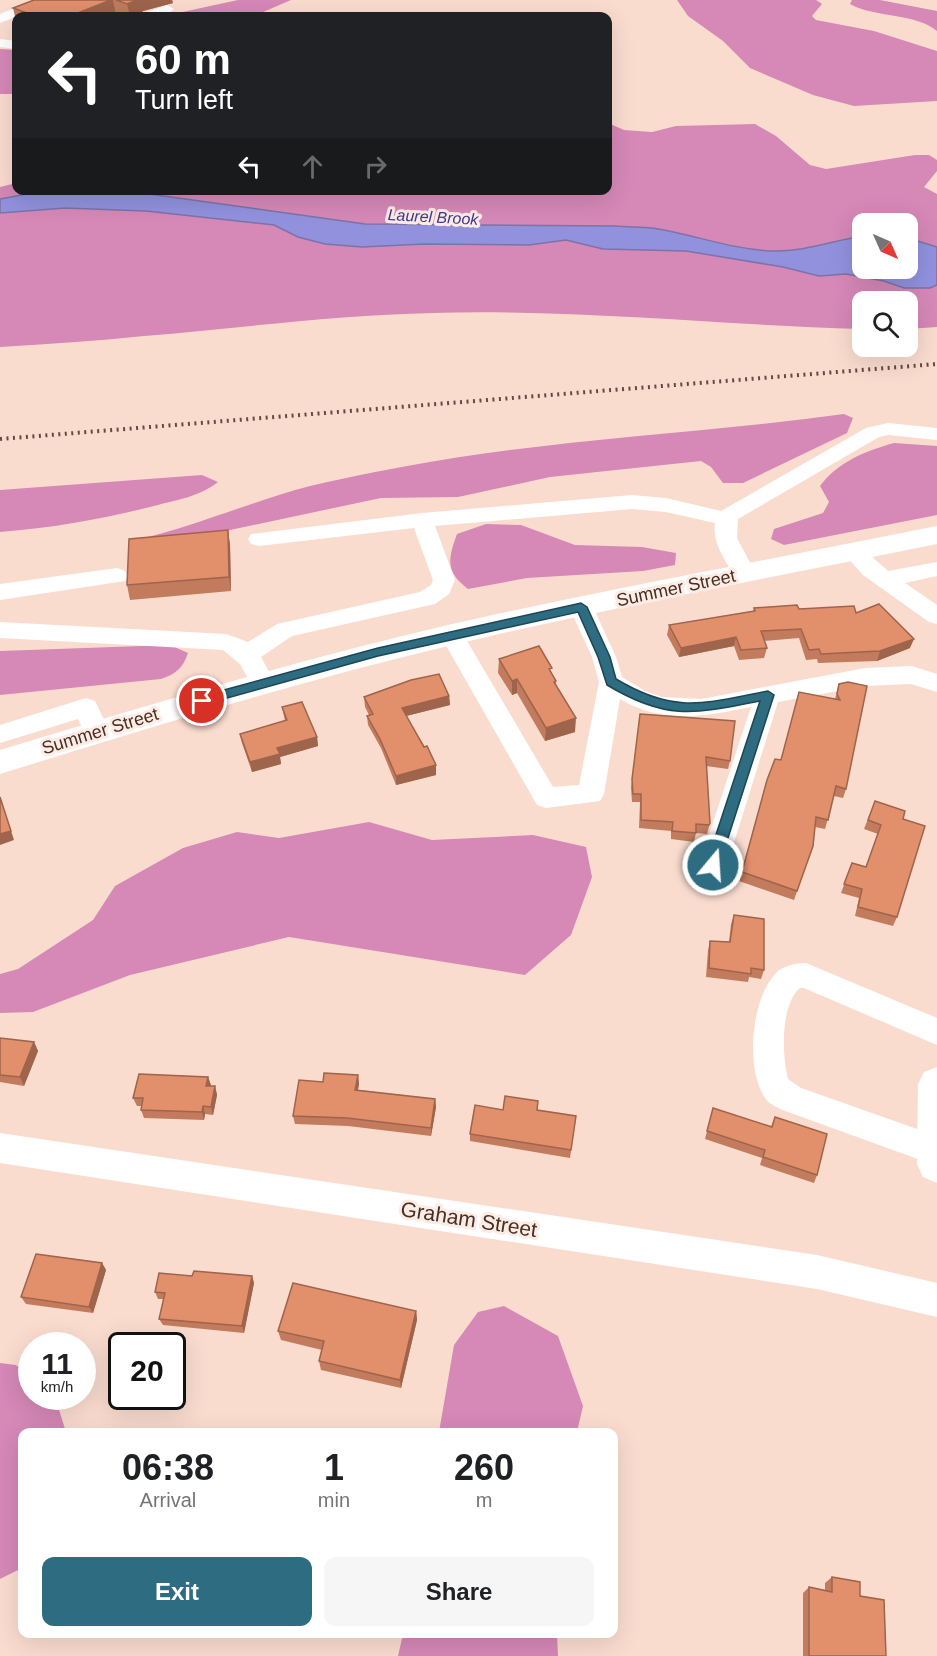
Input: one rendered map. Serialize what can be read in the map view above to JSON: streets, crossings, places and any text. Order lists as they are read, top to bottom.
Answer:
{
  "streets": {
    "main road": ["Summer Street"],
    "street": ["Graham Street"]
  },
  "water": ["Laurel Brook"],
  "north": "bottom right",
  "page": {
    "turn": ["60 m", "Turn left"],
    "speed": "11 km/h",
    "limit": "20",
    "eta": [
      "06:38",
      "Arrival",
      "1",
      "min",
      "260",
      "m"
    ],
    "buttons": ["Exit", "Share"]
  }
}
